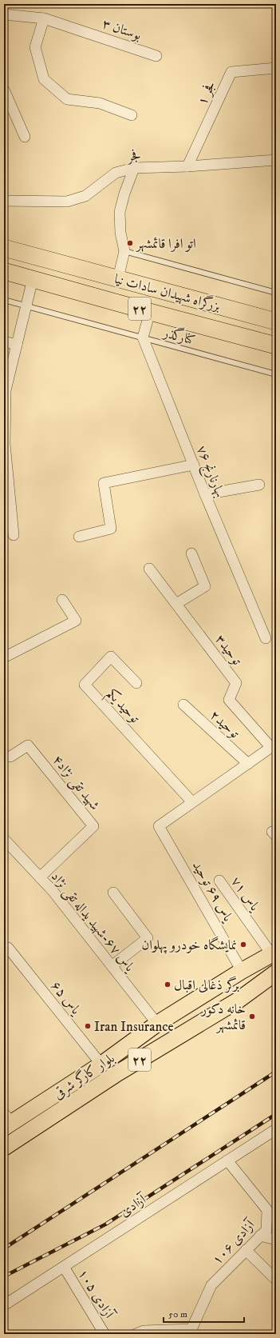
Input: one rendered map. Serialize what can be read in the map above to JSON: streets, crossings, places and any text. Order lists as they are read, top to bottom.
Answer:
{
  "streets": {
    "highway": ["بزرگراه شهیدان سادات نیا", "۲۲"],
    "main road": ["بلوار کارگر شرقی"],
    "street": [
      "بوستان ۳",
      "فجر ۱",
      "فجر",
      "بهارنارنج ۷۶",
      "توحید۳",
      "توحید یکم",
      "توحید۲",
      "شهید تقی نژاد۴",
      "یاس ۶۹ توحید",
      "یاس ۷۱",
      "یاس ۶۷-شهید یداله تقی نژاد",
      "یاس ۶۵",
      "آزادی",
      "آزادی ۱۰۶",
      "آزادی ۱۰۵"
    ],
    "lane": ["کنارگذر"]
  },
  "crossings": [
    ["فجر ۱", "فجر"],
    ["کنارگذر", "بهارنارنج ۷۶"],
    ["توحید یکم", "یاس ۶۹ توحید"],
    ["شهید تقی نژاد۴", "یاس ۶۷-شهید یداله تقی نژاد"],
    ["یاس ۶۹ توحید", "بلوار کارگر شرقی"],
    ["یاس ۷۱", "بلوار کارگر شرقی"],
    ["یاس ۶۷-شهید یداله تقی نژاد", "بلوار کارگر شرقی"],
    ["یاس ۶۵", "بلوار کارگر شرقی"],
    ["آزادی", "آزادی ۱۰۶"],
    ["آزادی", "آزادی ۱۰۵"]
  ],
  "places": [
    "اتو افرا قائمشهر",
    "نمایشگاه خودرو پهلوان",
    "برگر ذغالی اقبال",
    "خانه دکور قائمشهر",
    "Iran Insurance"
  ],
  "scale_bar": "50 m"
}
